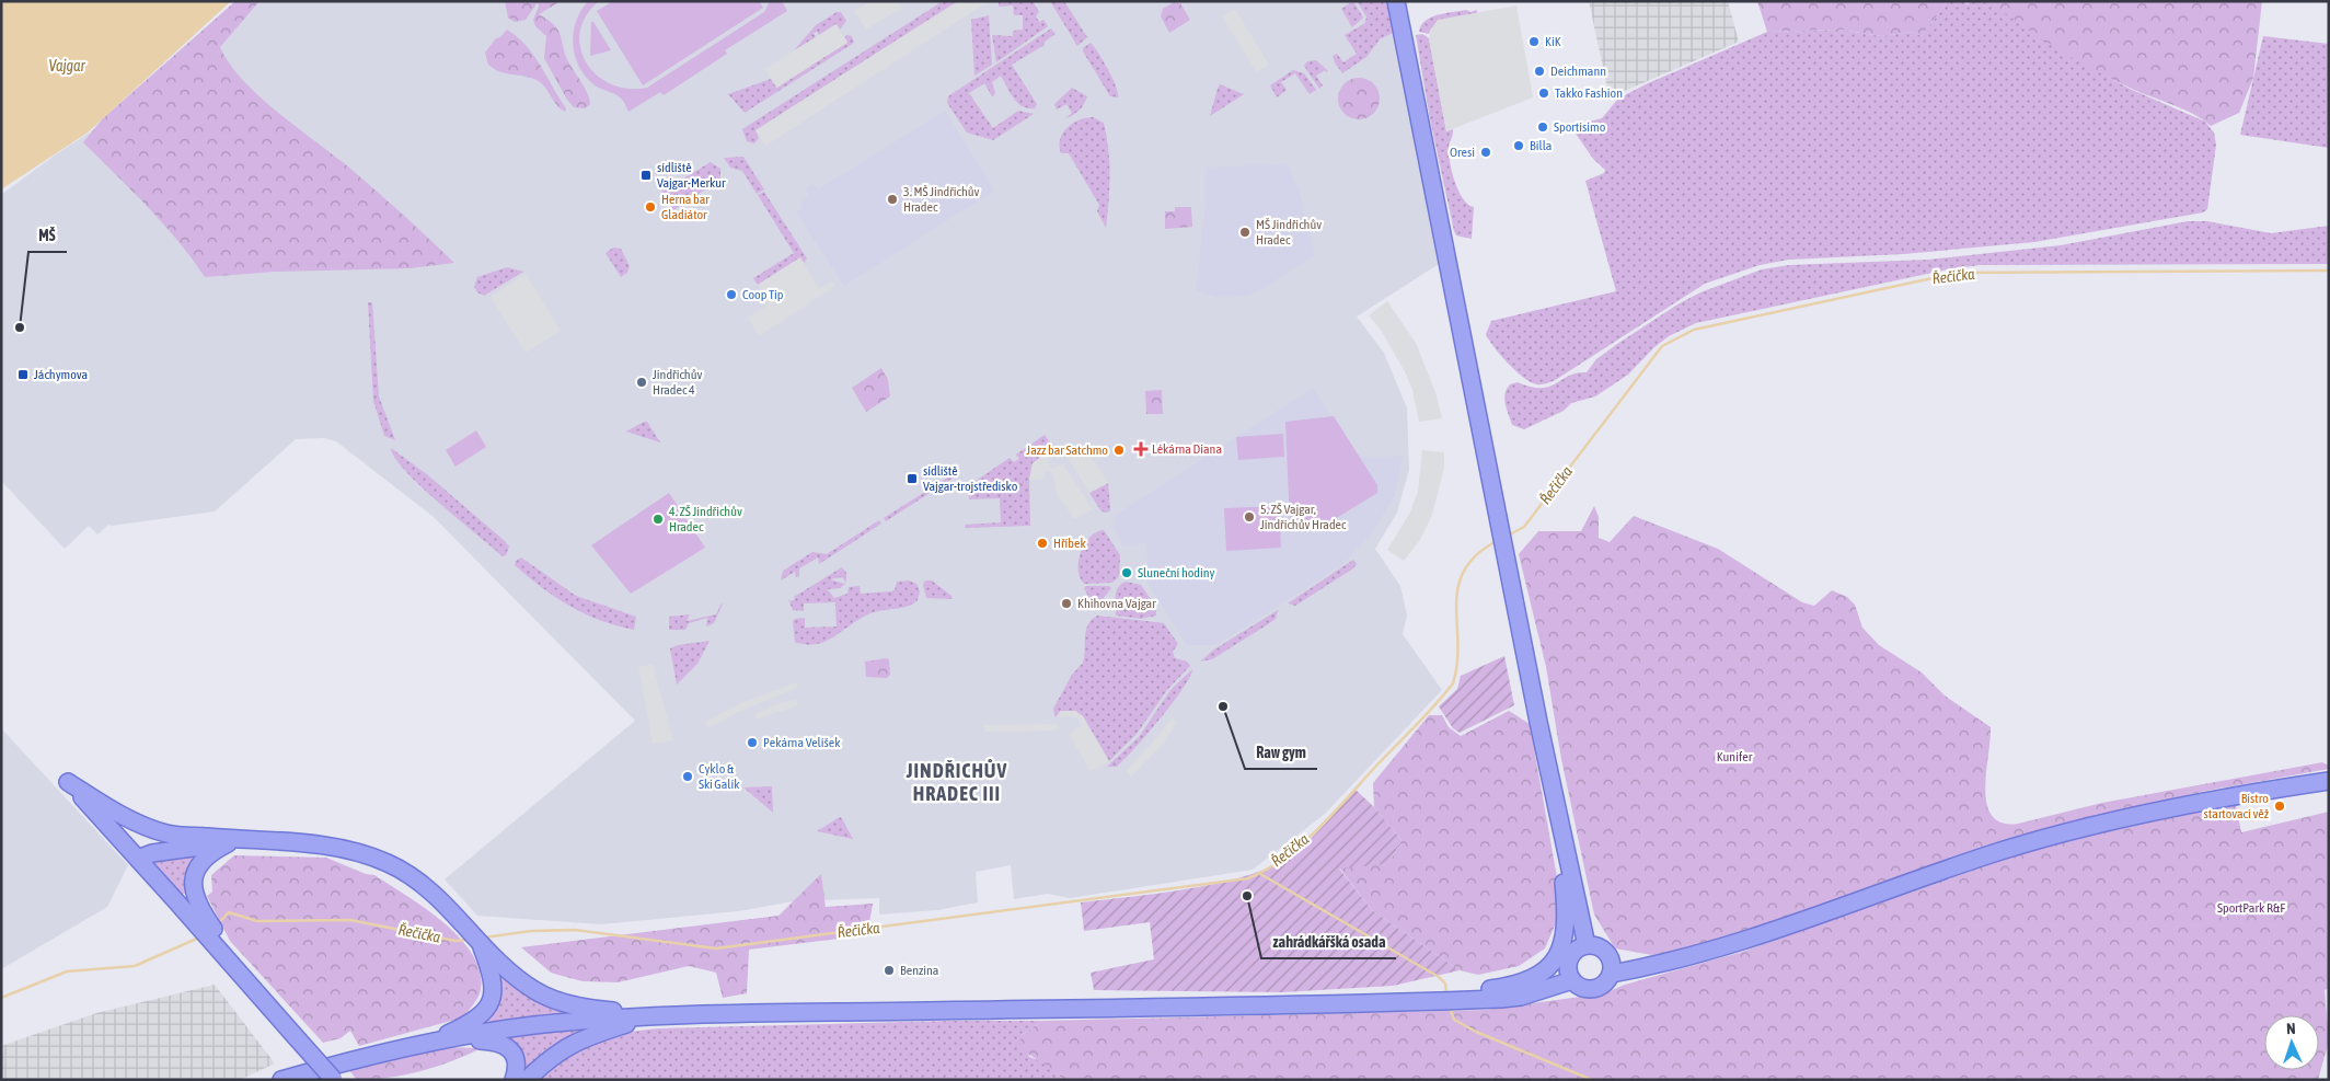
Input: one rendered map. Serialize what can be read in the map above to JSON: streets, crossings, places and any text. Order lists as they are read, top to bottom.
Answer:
{
  "districts": ["JINDŘICHŮV HRADEC III"],
  "water": ["Vajgar", "Řečička"],
  "parks": ["Kunifer", "SportPark R&F"],
  "places": {
    "other": [
      "KiK",
      "Deichmann",
      "Takko Fashion",
      "Sportisimo",
      "Billa",
      "Oresi",
      "3. MŠ Jindřichův Hradec",
      "Herna bar Gladiátor",
      "MŠ Jindřichův Hradec",
      "Coop Tip",
      "MŠ",
      "Jindřichův Hradec 4",
      "Jazz bar Satchmo",
      "5. ZŠ Vajgar, Jindřichův Hradec",
      "4. ZŠ Jindřichův Hradec",
      "Hříbek",
      "Sluneční hodiny",
      "Khihovna Vajgar",
      "Raw gym",
      "Pekárna Velíšek",
      "Cyklo & Ski Galík",
      "Bistro startovací věž",
      "zahrádkářšká osada",
      "Benzina"
    ],
    "transit": ["sídliště Vajgar-Merkur", "Jáchymova", "sídliště Vajgar-trojstředisko"],
    "health": ["Lékárna Diana"]
  },
  "north": "top"
}
